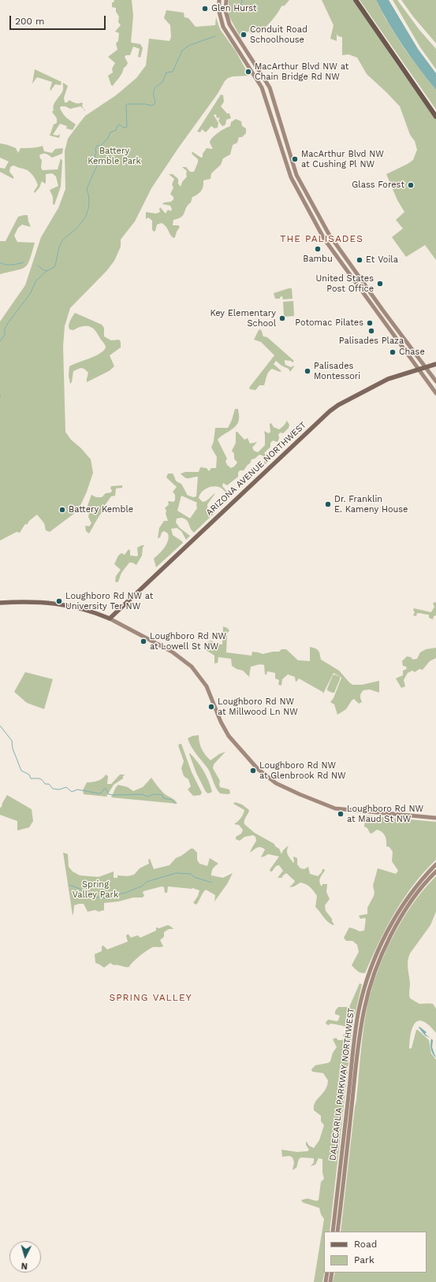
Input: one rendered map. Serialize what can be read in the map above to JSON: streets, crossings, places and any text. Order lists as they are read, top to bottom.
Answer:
{
  "streets": {
    "main road": ["ARIZONA AVENUE NORTHWEST", "DALECARLIA PARKWAY NORTHWEST"]
  },
  "districts": ["THE PALISADES", "SPRING VALLEY"],
  "parks": ["Battery Kemble Park", "Spring Valley Park"],
  "places": [
    "Glen Hurst",
    "Conduit Road Schoolhouse",
    "MacArthur Blvd NW at Chain Bridge Rd NW",
    "MacArthur Blvd NW at Cushing Pl NW",
    "Glass Forest",
    "Bambu",
    "Et Voila",
    "United States Post Office",
    "Key Elementary School",
    "Potomac Pilates",
    "Palisades Plaza",
    "Chase",
    "Palisades Montessori",
    "Dr. Franklin E. Kameny House",
    "Battery Kemble",
    "Loughboro Rd NW at University Ter NW",
    "Loughboro Rd NW at Lowell St NW",
    "Loughboro Rd NW at Millwood Ln NW",
    "Loughboro Rd NW at Glenbrook Rd NW",
    "Loughboro Rd NW at Maud St NW"
  ],
  "legend": ["Road", "Park"],
  "scale_bar": "200 m",
  "north": "bottom"
}
